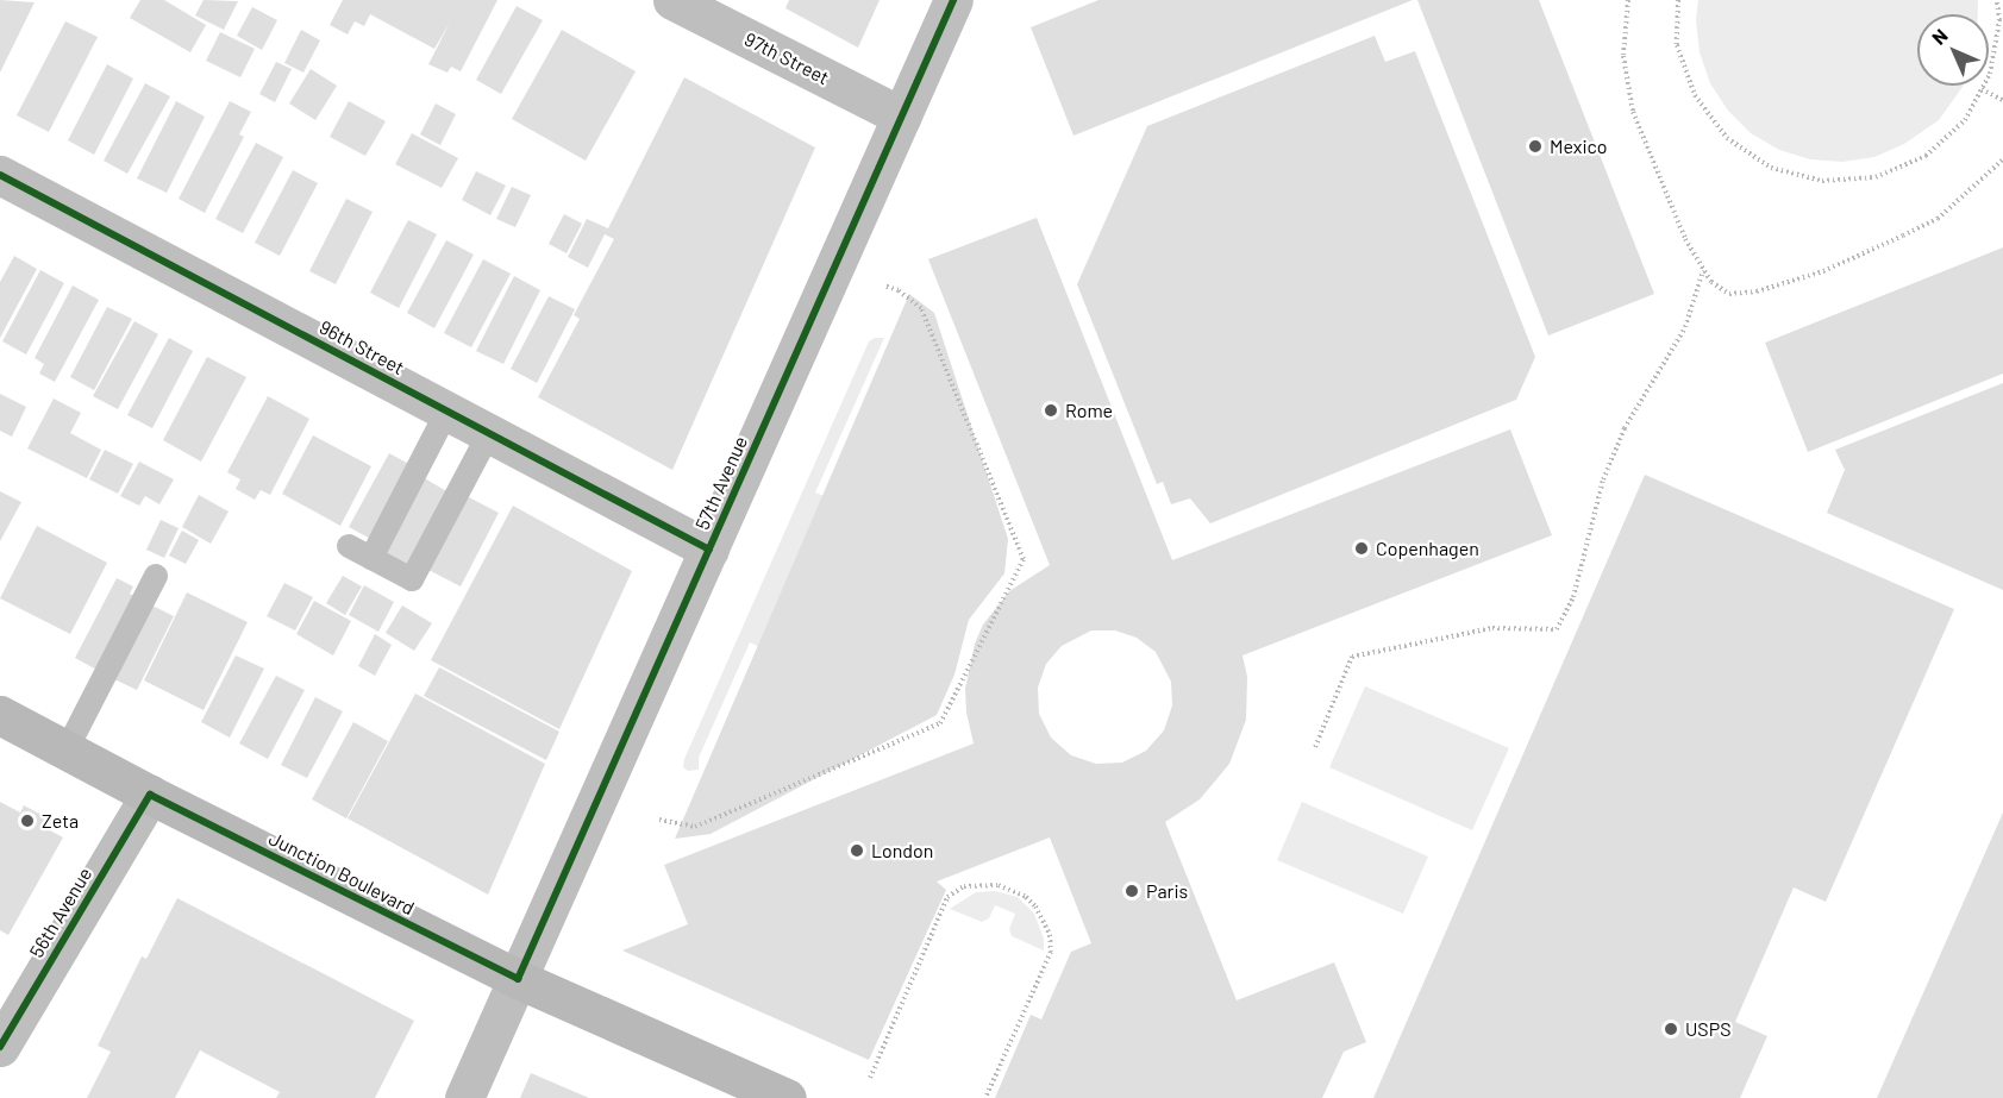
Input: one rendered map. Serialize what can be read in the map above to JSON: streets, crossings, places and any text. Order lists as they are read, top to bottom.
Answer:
{
  "streets": {
    "main road": ["Junction Boulevard"],
    "street": [
      "97th Street",
      "96th Street",
      "57th Avenue",
      "56th Avenue"
    ]
  },
  "crossings": [
    ["97th Street", "57th Avenue"],
    ["96th Street", "57th Avenue"],
    ["57th Avenue", "Junction Boulevard"],
    ["Junction Boulevard", "56th Avenue"]
  ],
  "places": [
    "Mexico",
    "Rome",
    "Copenhagen",
    "Zeta",
    "London",
    "Paris",
    "USPS"
  ],
  "north": "top left"
}
